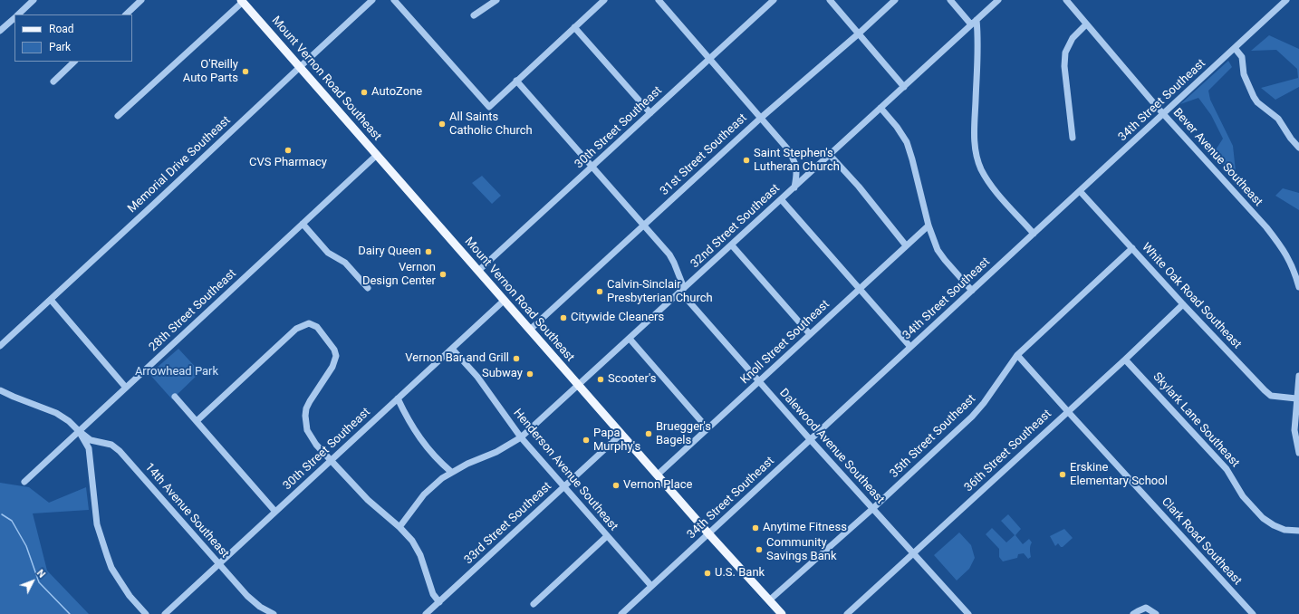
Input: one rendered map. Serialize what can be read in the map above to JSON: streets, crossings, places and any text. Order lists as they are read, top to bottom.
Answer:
{
  "streets": {
    "main road": ["Mount Vernon Road Southeast"],
    "street": [
      "34th Street Southeast",
      "30th Street Southeast",
      "31st Street Southeast",
      "Bever Avenue Southeast",
      "Memorial Drive Southeast",
      "32nd Street Southeast",
      "White Oak Road Southeast",
      "28th Street Southeast",
      "Knoll Street Southeast",
      "Skylark Lane Southeast",
      "35th Street Southeast",
      "Dalewood Avenue Southeast",
      "36th Street Southeast",
      "Henderson Avenue Southeast",
      "14th Avenue Southeast",
      "33rd Street Southeast",
      "Clark Road Southeast"
    ]
  },
  "crossings": [
    ["Mount Vernon Road Southeast", "34th Street Southeast"],
    ["Mount Vernon Road Southeast", "30th Street Southeast"],
    ["Mount Vernon Road Southeast", "31st Street Southeast"],
    ["Mount Vernon Road Southeast", "Memorial Drive Southeast"],
    ["Mount Vernon Road Southeast", "32nd Street Southeast"],
    ["Mount Vernon Road Southeast", "28th Street Southeast"],
    ["Mount Vernon Road Southeast", "Knoll Street Southeast"],
    ["Mount Vernon Road Southeast", "35th Street Southeast"],
    ["Mount Vernon Road Southeast", "33rd Street Southeast"],
    ["34th Street Southeast", "Bever Avenue Southeast"],
    ["34th Street Southeast", "White Oak Road Southeast"],
    ["34th Street Southeast", "Dalewood Avenue Southeast"],
    ["34th Street Southeast", "Henderson Avenue Southeast"],
    ["30th Street Southeast", "Dalewood Avenue Southeast"],
    ["30th Street Southeast", "Henderson Avenue Southeast"],
    ["30th Street Southeast", "14th Avenue Southeast"],
    ["31st Street Southeast", "Dalewood Avenue Southeast"],
    ["32nd Street Southeast", "Dalewood Avenue Southeast"],
    ["32nd Street Southeast", "Henderson Avenue Southeast"],
    ["White Oak Road Southeast", "35th Street Southeast"],
    ["White Oak Road Southeast", "36th Street Southeast"],
    ["28th Street Southeast", "14th Avenue Southeast"],
    ["Knoll Street Southeast", "Dalewood Avenue Southeast"],
    ["Skylark Lane Southeast", "36th Street Southeast"],
    ["35th Street Southeast", "Dalewood Avenue Southeast"],
    ["35th Street Southeast", "Clark Road Southeast"],
    ["Dalewood Avenue Southeast", "36th Street Southeast"],
    ["36th Street Southeast", "Clark Road Southeast"],
    ["Henderson Avenue Southeast", "33rd Street Southeast"]
  ],
  "parks": ["Arrowhead Park"],
  "places": [
    "O'Reilly Auto Parts",
    "AutoZone",
    "All Saints Catholic Church",
    "CVS Pharmacy",
    "Saint Stephen's Lutheran Church",
    "Dairy Queen",
    "Vernon Design Center",
    "Calvin-Sinclair Presbyterian Church",
    "Citywide Cleaners",
    "Vernon Bar and Grill",
    "Subway",
    "Scooter's",
    "Bruegger's Bagels",
    "Papa Murphy's",
    "Erskine Elementary School",
    "Vernon Place",
    "Anytime Fitness",
    "Community Savings Bank",
    "U.S. Bank"
  ],
  "legend": ["Road", "Park"],
  "north": "top right"
}
